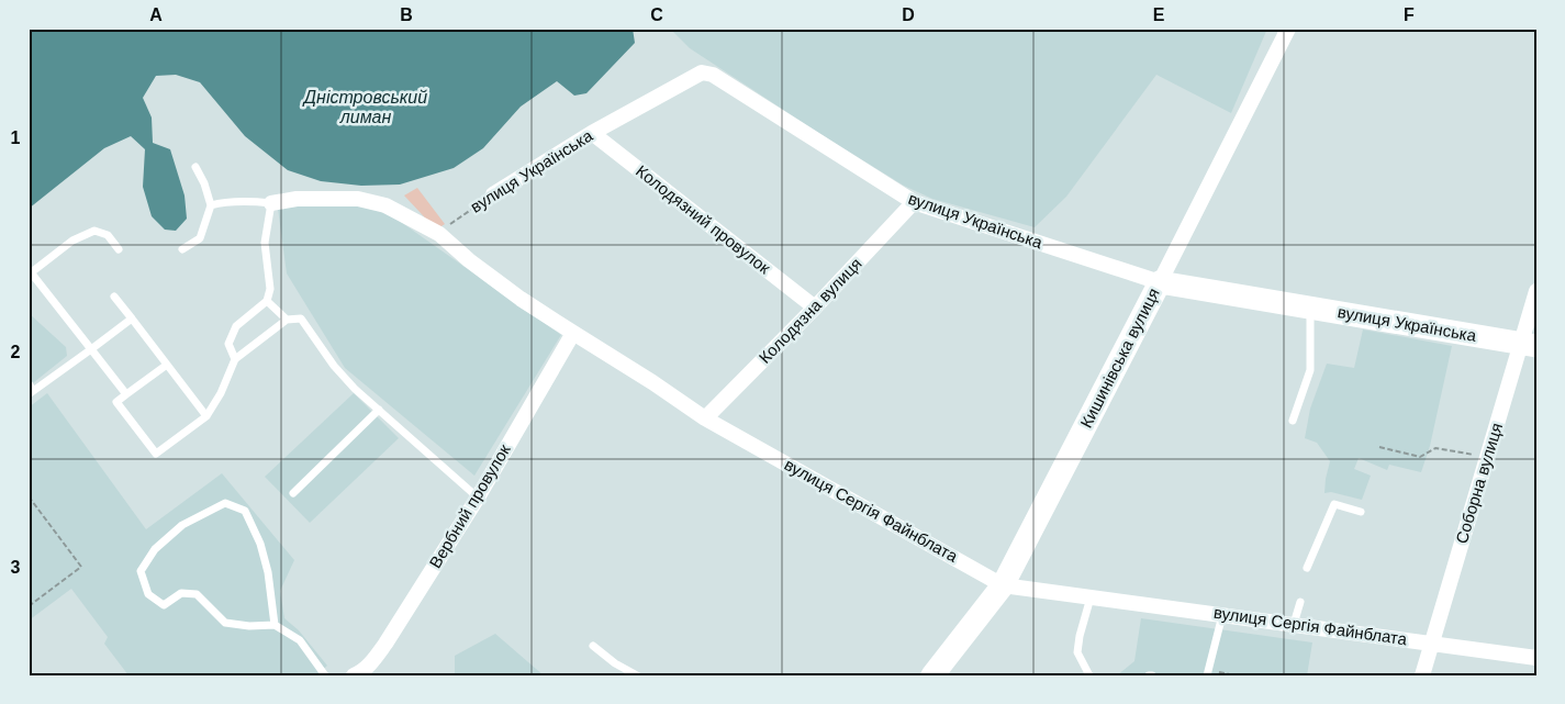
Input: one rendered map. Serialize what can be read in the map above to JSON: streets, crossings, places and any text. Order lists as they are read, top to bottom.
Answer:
{
  "streets": {
    "main road": ["вулиця Українська", "Кишинівська вулиця"],
    "street": [
      "Колодязний провулок",
      "Колодязна вулиця",
      "Соборна вулиця",
      "Вербний провулок",
      "вулиця Сергія Файнблата"
    ]
  },
  "crossings": [
    ["вулиця Українська", "Колодязний провулок"],
    ["вулиця Українська", "Колодязна вулиця"],
    ["вулиця Українська", "Кишинівська вулиця"],
    ["вулиця Українська", "Соборна вулиця"],
    ["Колодязний провулок", "Колодязна вулиця"],
    ["Колодязна вулиця", "вулиця Сергія Файнблата"],
    ["Кишинівська вулиця", "вулиця Сергія Файнблата"],
    ["Соборна вулиця", "вулиця Сергія Файнблата"],
    ["Вербний провулок", "вулиця Сергія Файнблата"]
  ],
  "water": ["Дністровський лиман"],
  "grid": {
    "columns": [
      "A",
      "B",
      "C",
      "D",
      "E",
      "F"
    ],
    "rows": ["1", "2", "3"]
  }
}
